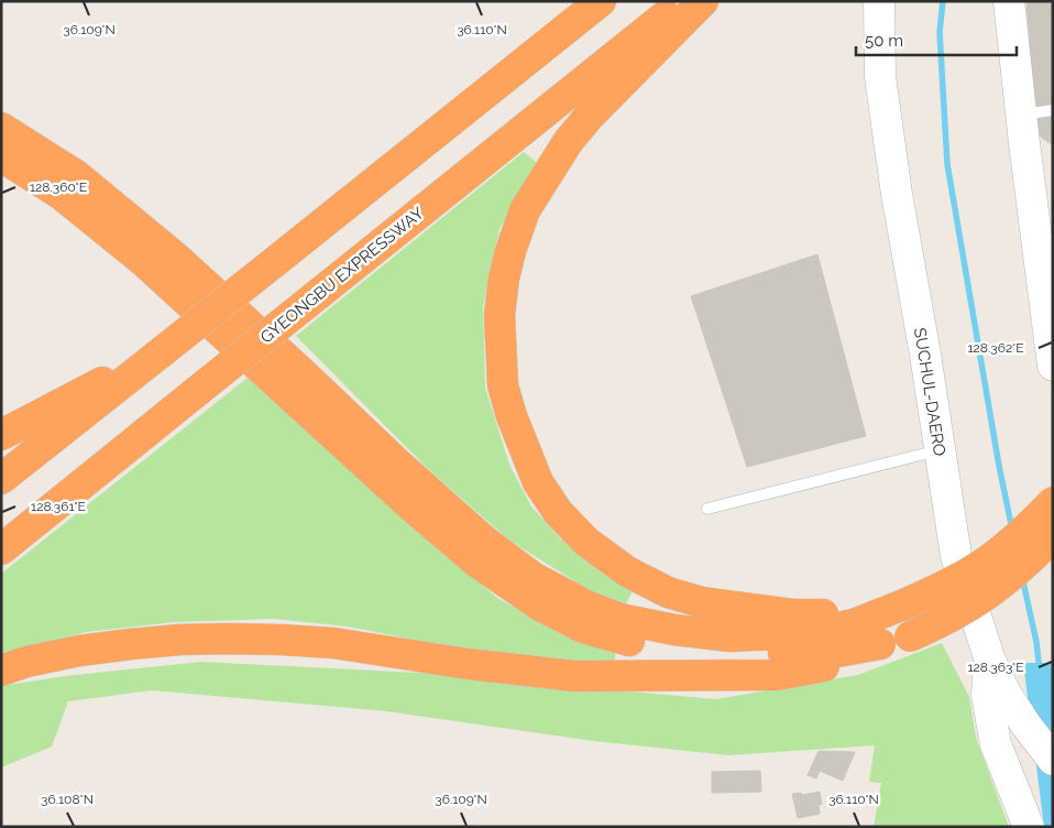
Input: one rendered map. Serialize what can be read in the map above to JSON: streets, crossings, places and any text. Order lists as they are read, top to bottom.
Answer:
{
  "streets": {
    "highway": ["GYEONGBU EXPRESSWAY"],
    "street": ["SUCHUL-DAERO"]
  },
  "scale_bar": "50 m",
  "coordinates": [
    "36.109°N",
    "36.110°N",
    "128.360°E",
    "128.362°E",
    "128.361°E",
    "128.363°E",
    "36.108°N"
  ]
}
